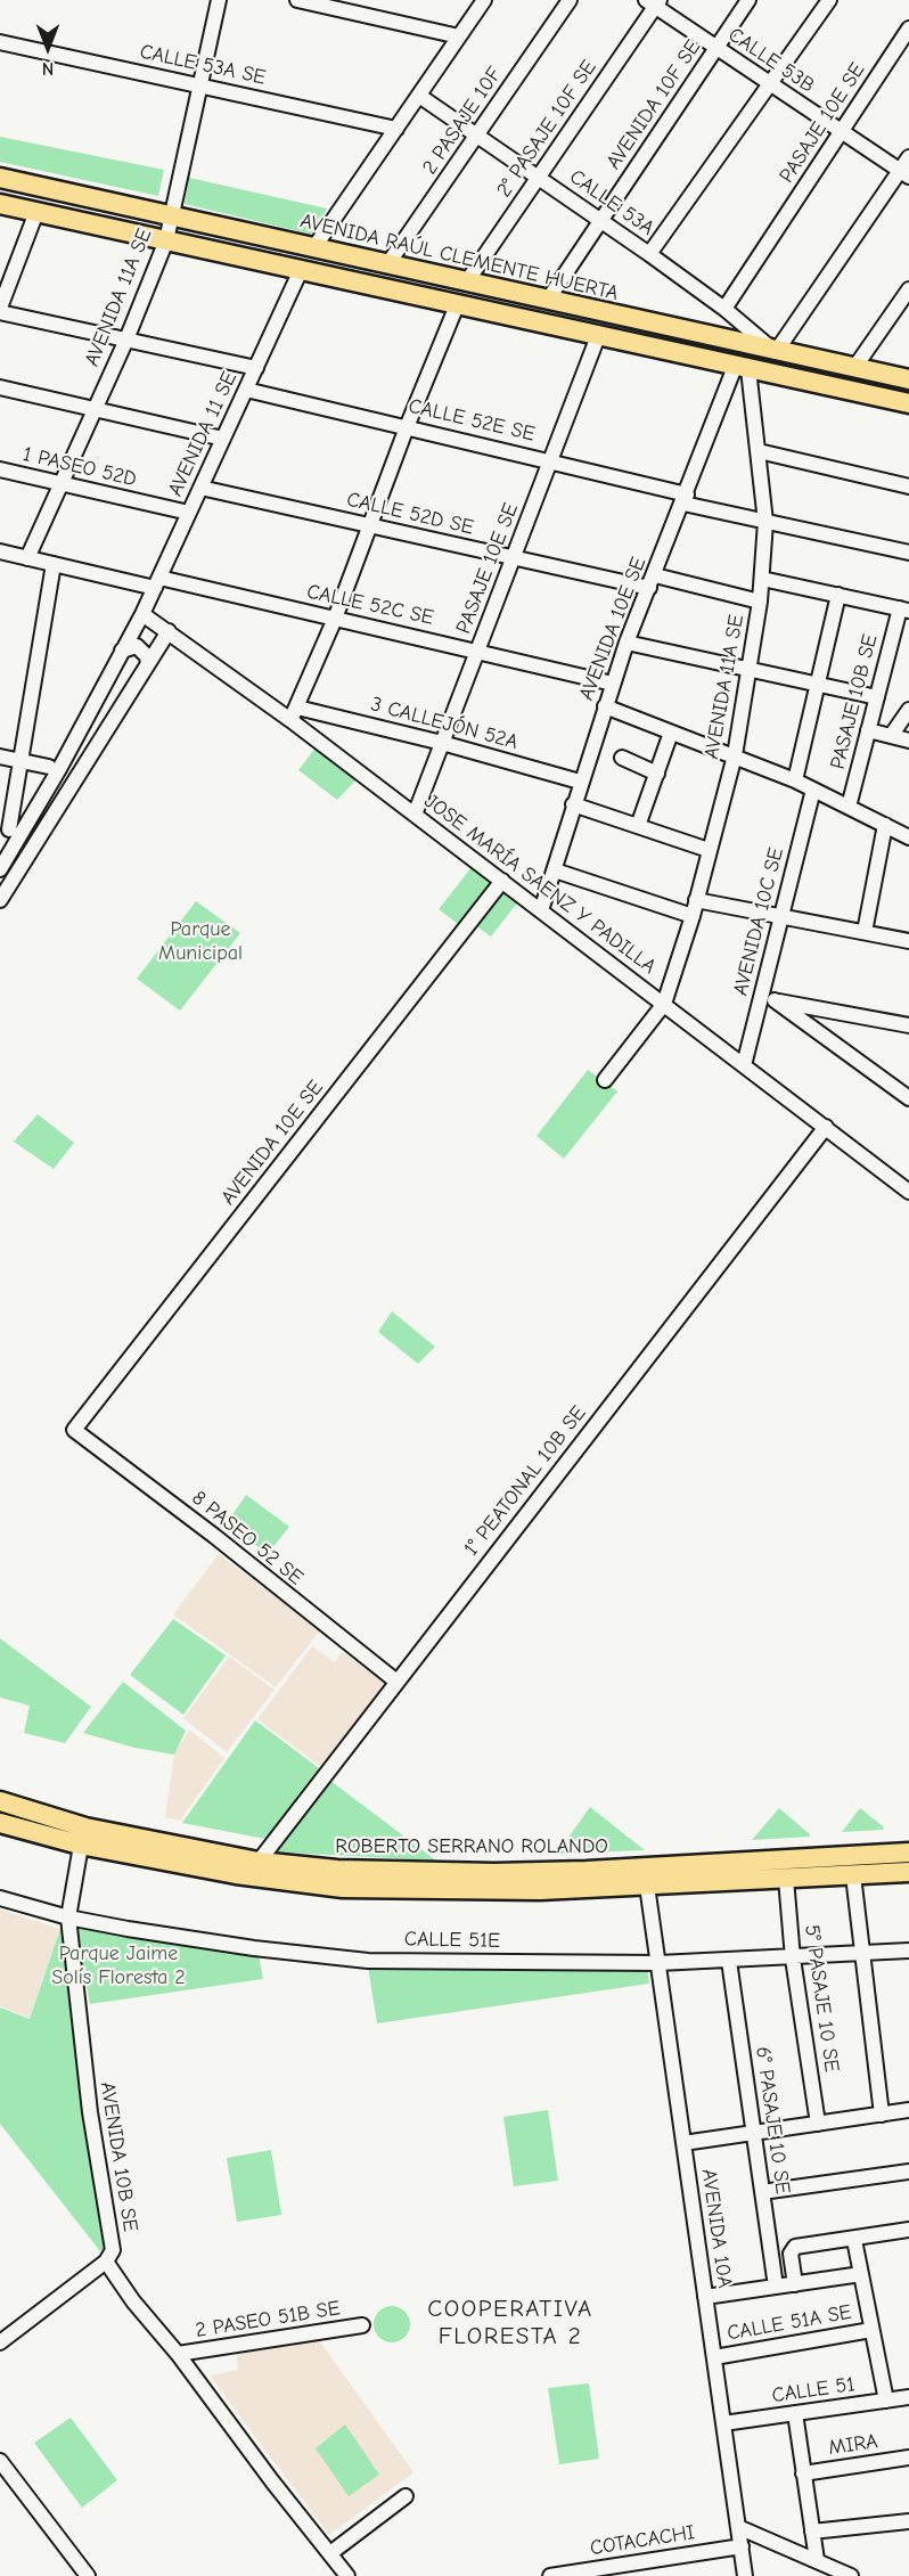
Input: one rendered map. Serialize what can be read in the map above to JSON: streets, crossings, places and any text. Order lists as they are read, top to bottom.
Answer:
{
  "streets": {
    "main road": ["AVENIDA RAÚL CLEMENTE HUERTA", "ROBERTO SERRANO ROLANDO"],
    "street": [
      "CALLE 53B",
      "CALLE 53A SE",
      "AVENIDA 10F SE",
      "2 PASAJE 10F",
      "PASAJE 10E SE",
      "2° PASAJE 10F SE",
      "CALLE 53A",
      "AVENIDA 11A SE",
      "CALLE 52E SE",
      "AVENIDA 11 SE",
      "1 PASEO 52D",
      "CALLE 52D SE",
      "CALLE 52C SE",
      "AVENIDA 10E SE",
      "PASAJE 10B SE",
      "3 CALLEJÓN 52A",
      "JOSE MARÍA SAENZ Y PADILLA",
      "AVENIDA 10C SE",
      "1° PEATONAL 10B SE",
      "8 PASEO 52 SE",
      "CALLE 51E",
      "5° PASAJE 10 SE",
      "6° PASAJE 10 SE",
      "AVENIDA 10B SE",
      "AVENIDA 10A",
      "2 PASEO 51B SE",
      "CALLE 51A SE",
      "CALLE 51",
      "MIRA",
      "COTACACHI"
    ]
  },
  "crossings": [
    ["CALLE 53B", "AVENIDA 10F SE"],
    ["CALLE 53B", "PASAJE 10E SE"],
    ["CALLE 53B", "2° PASAJE 10F SE"],
    ["CALLE 53A SE", "AVENIDA 11A SE"],
    ["AVENIDA 10F SE", "CALLE 53A"],
    ["AVENIDA 10F SE", "AVENIDA RAÚL CLEMENTE HUERTA"],
    ["2 PASAJE 10F", "CALLE 53A"],
    ["2 PASAJE 10F", "AVENIDA RAÚL CLEMENTE HUERTA"],
    ["PASAJE 10E SE", "CALLE 53A"],
    ["PASAJE 10E SE", "CALLE 52E SE"],
    ["PASAJE 10E SE", "CALLE 52D SE"],
    ["PASAJE 10E SE", "CALLE 52C SE"],
    ["PASAJE 10E SE", "3 CALLEJÓN 52A"],
    ["PASAJE 10E SE", "JOSE MARÍA SAENZ Y PADILLA"],
    ["2° PASAJE 10F SE", "CALLE 53A"],
    ["2° PASAJE 10F SE", "AVENIDA RAÚL CLEMENTE HUERTA"],
    ["CALLE 53A", "AVENIDA RAÚL CLEMENTE HUERTA"],
    ["AVENIDA RAÚL CLEMENTE HUERTA", "AVENIDA 11A SE"],
    ["AVENIDA 11A SE", "CALLE 52E SE"],
    ["AVENIDA 11A SE", "1 PASEO 52D"],
    ["AVENIDA 11A SE", "CALLE 52D SE"],
    ["AVENIDA 11A SE", "CALLE 52C SE"],
    ["AVENIDA 11A SE", "AVENIDA 10E SE"],
    ["AVENIDA 11A SE", "JOSE MARÍA SAENZ Y PADILLA"],
    ["CALLE 52E SE", "AVENIDA 11 SE"],
    ["CALLE 52E SE", "AVENIDA 10E SE"],
    ["AVENIDA 11 SE", "1 PASEO 52D"],
    ["AVENIDA 11 SE", "CALLE 52D SE"],
    ["AVENIDA 11 SE", "CALLE 52C SE"],
    ["AVENIDA 11 SE", "JOSE MARÍA SAENZ Y PADILLA"],
    ["CALLE 52D SE", "AVENIDA 10E SE"],
    ["CALLE 52C SE", "AVENIDA 10E SE"],
    ["AVENIDA 10E SE", "3 CALLEJÓN 52A"],
    ["AVENIDA 10E SE", "JOSE MARÍA SAENZ Y PADILLA"],
    ["AVENIDA 10E SE", "8 PASEO 52 SE"],
    ["3 CALLEJÓN 52A", "JOSE MARÍA SAENZ Y PADILLA"],
    ["JOSE MARÍA SAENZ Y PADILLA", "AVENIDA 10C SE"],
    ["JOSE MARÍA SAENZ Y PADILLA", "1° PEATONAL 10B SE"],
    ["1° PEATONAL 10B SE", "8 PASEO 52 SE"],
    ["1° PEATONAL 10B SE", "ROBERTO SERRANO ROLANDO"],
    ["ROBERTO SERRANO ROLANDO", "5° PASAJE 10 SE"],
    ["ROBERTO SERRANO ROLANDO", "AVENIDA 10B SE"],
    ["ROBERTO SERRANO ROLANDO", "AVENIDA 10A"],
    ["CALLE 51E", "5° PASAJE 10 SE"],
    ["CALLE 51E", "6° PASAJE 10 SE"],
    ["CALLE 51E", "AVENIDA 10B SE"],
    ["CALLE 51E", "AVENIDA 10A"],
    ["AVENIDA 10B SE", "2 PASEO 51B SE"],
    ["AVENIDA 10A", "CALLE 51A SE"],
    ["AVENIDA 10A", "CALLE 51"],
    ["AVENIDA 10A", "COTACACHI"]
  ],
  "districts": ["COOPERATIVA FLORESTA 2"],
  "parks": ["Parque Municipal", "Parque Jaime Solís Floresta 2"],
  "north": "bottom"
}
